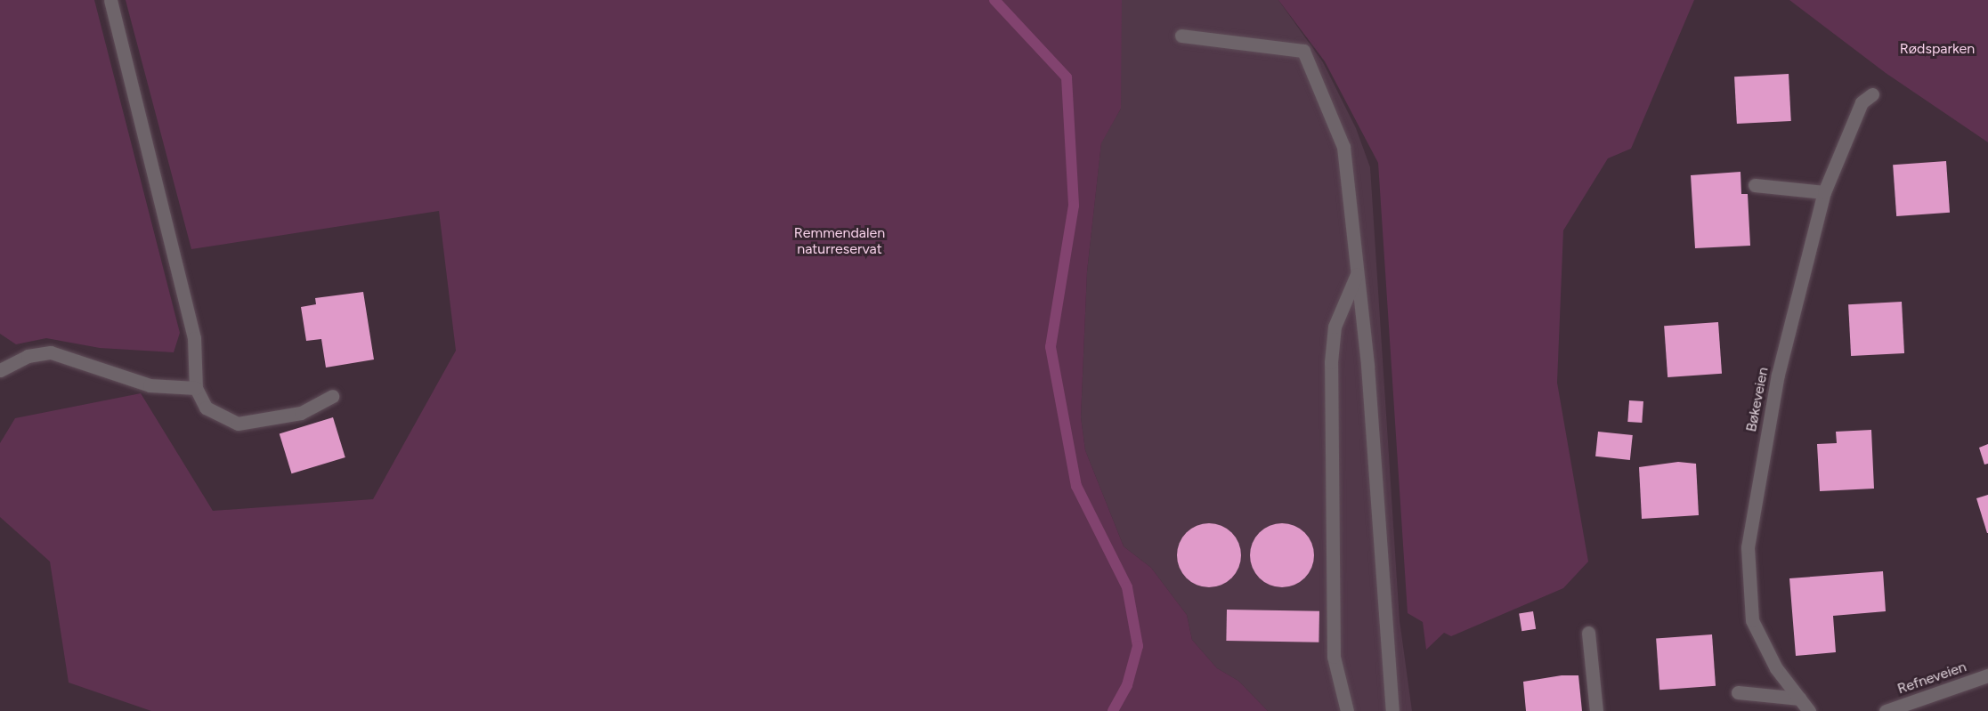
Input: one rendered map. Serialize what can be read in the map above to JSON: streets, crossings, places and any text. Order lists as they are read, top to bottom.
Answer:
{
  "streets": {
    "street": ["Bøkeveien", "Refneveien"]
  },
  "parks": ["Rødsparken", "Remmendalen naturreservat"]
}
